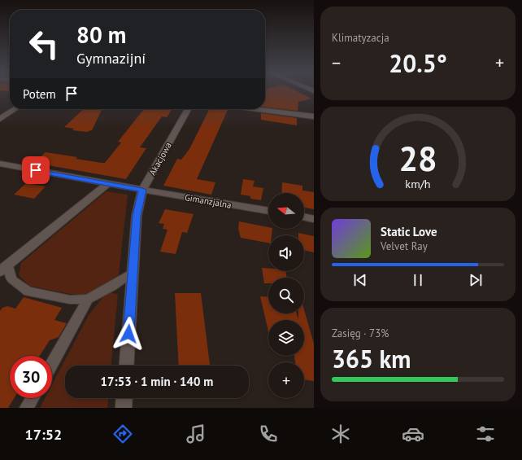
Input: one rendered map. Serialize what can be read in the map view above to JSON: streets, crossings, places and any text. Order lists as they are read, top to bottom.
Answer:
{
  "streets": {
    "street": ["Akacjowa", "Gimanzjalna"]
  },
  "crossings": [
    ["Akacjowa", "Gimanzjalna"]
  ],
  "north": "left",
  "page": {
    "tile": [
      "Klimatyzacja",
      ["Zasięg · 73%", "365 km"]
    ],
    "turn": ["80 m", "Gymnazijní"],
    "heat": ["−", "20.5°", "+"],
    "then": "Potem",
    "map_buttons": "+",
    "song": ["Static Love", "Velvet Ray"],
    "limit": "30",
    "trip": "17:53 · 1 min · 140 m",
    "tabs": "17:52",
    "gauge": ["28", "km/h"]
  }
}
